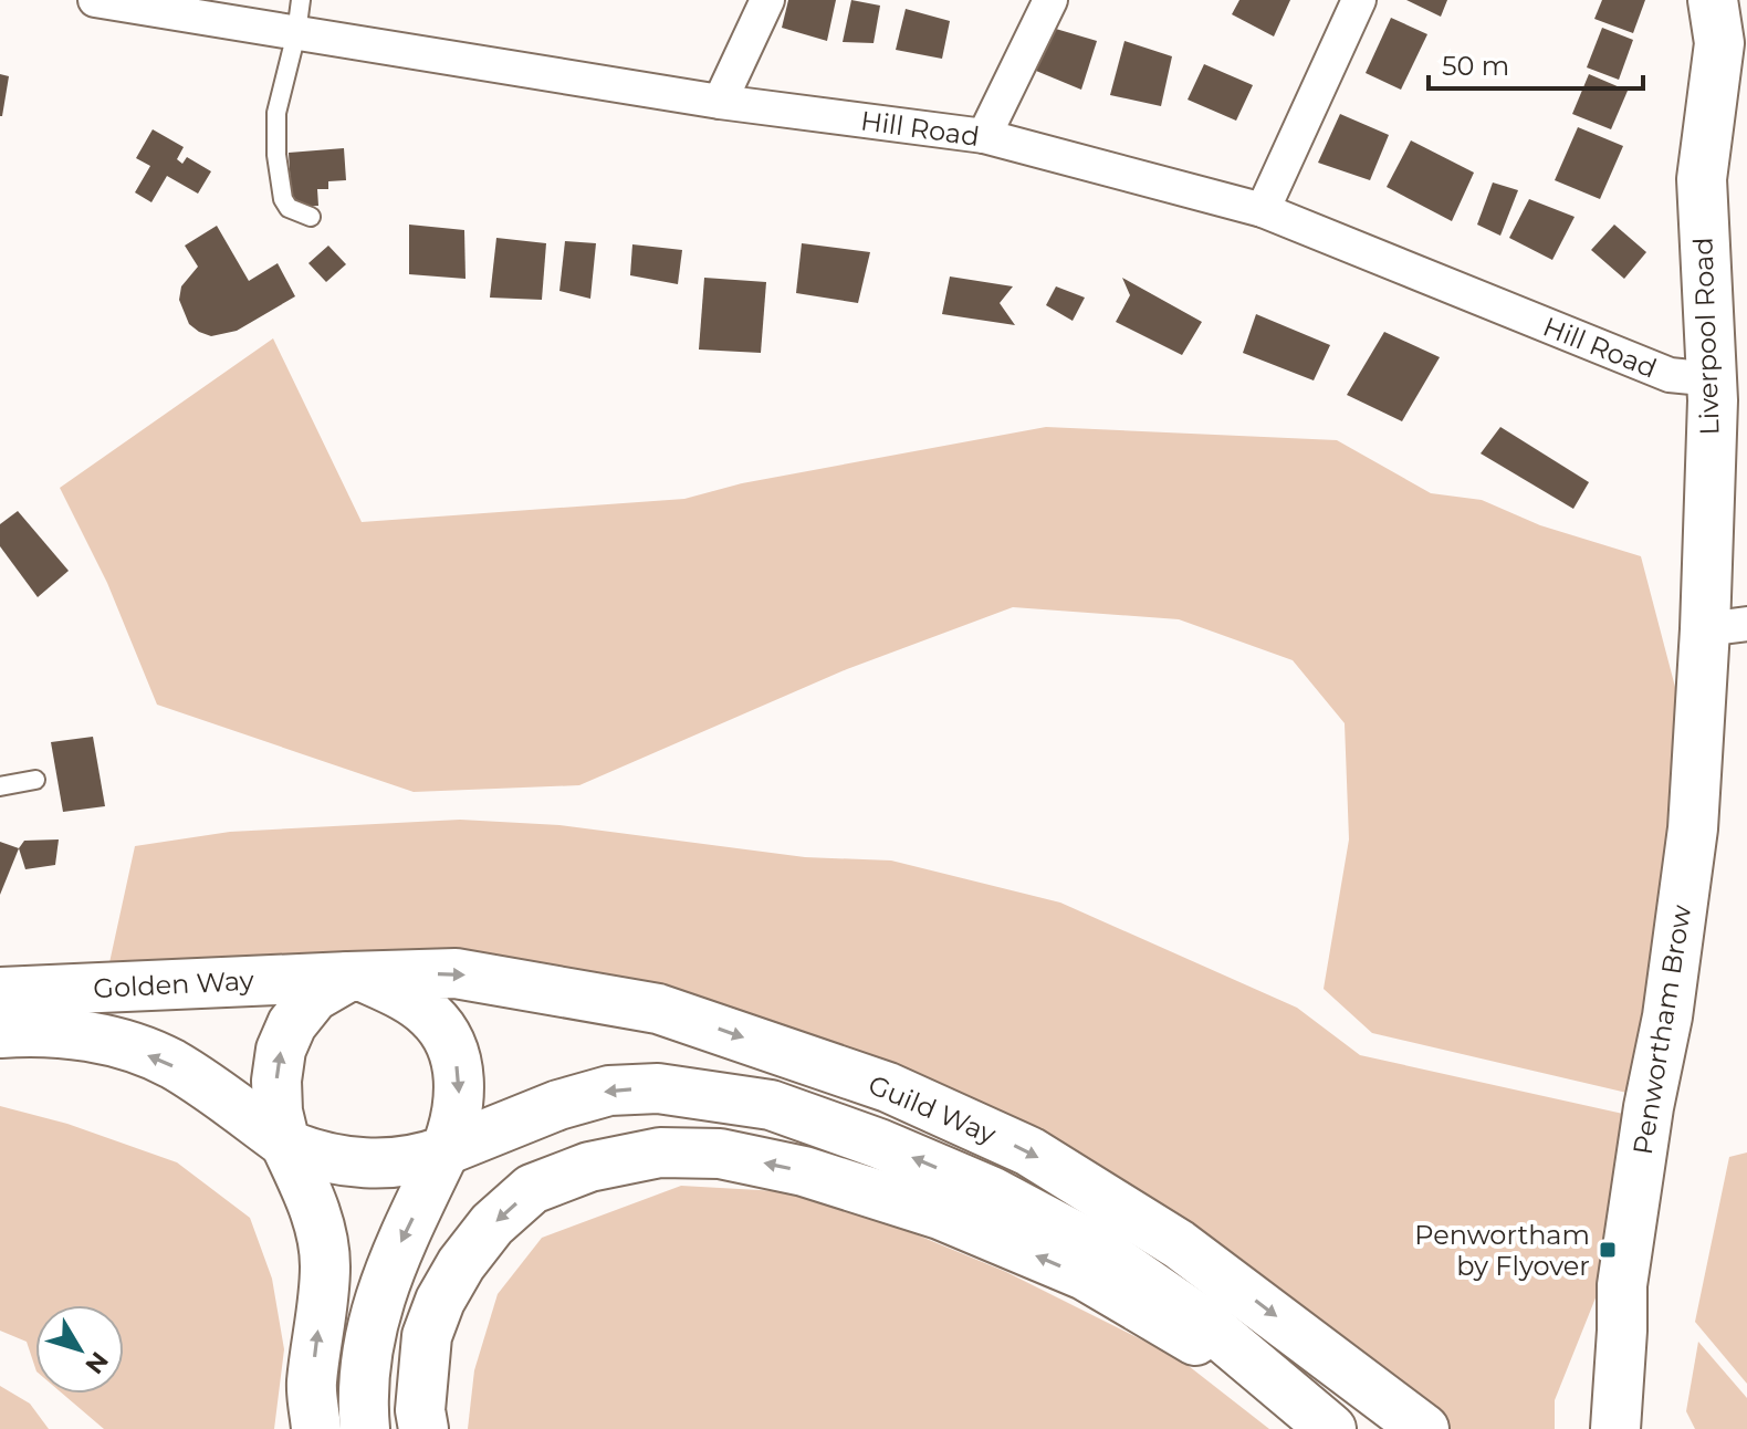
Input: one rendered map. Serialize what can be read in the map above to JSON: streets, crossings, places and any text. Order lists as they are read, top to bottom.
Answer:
{
  "streets": {
    "main road": [
      "Liverpool Road",
      "Golden Way",
      "Penwortham Brow",
      "Guild Way"
    ],
    "street": ["Hill Road"]
  },
  "crossings": [
    ["Hill Road", "Liverpool Road"],
    ["Liverpool Road", "Penwortham Brow"],
    ["Golden Way", "Guild Way"]
  ],
  "places": {
    "transit": ["Penwortham by Flyover"]
  },
  "scale_bar": "50 m",
  "north": "bottom right"
}
